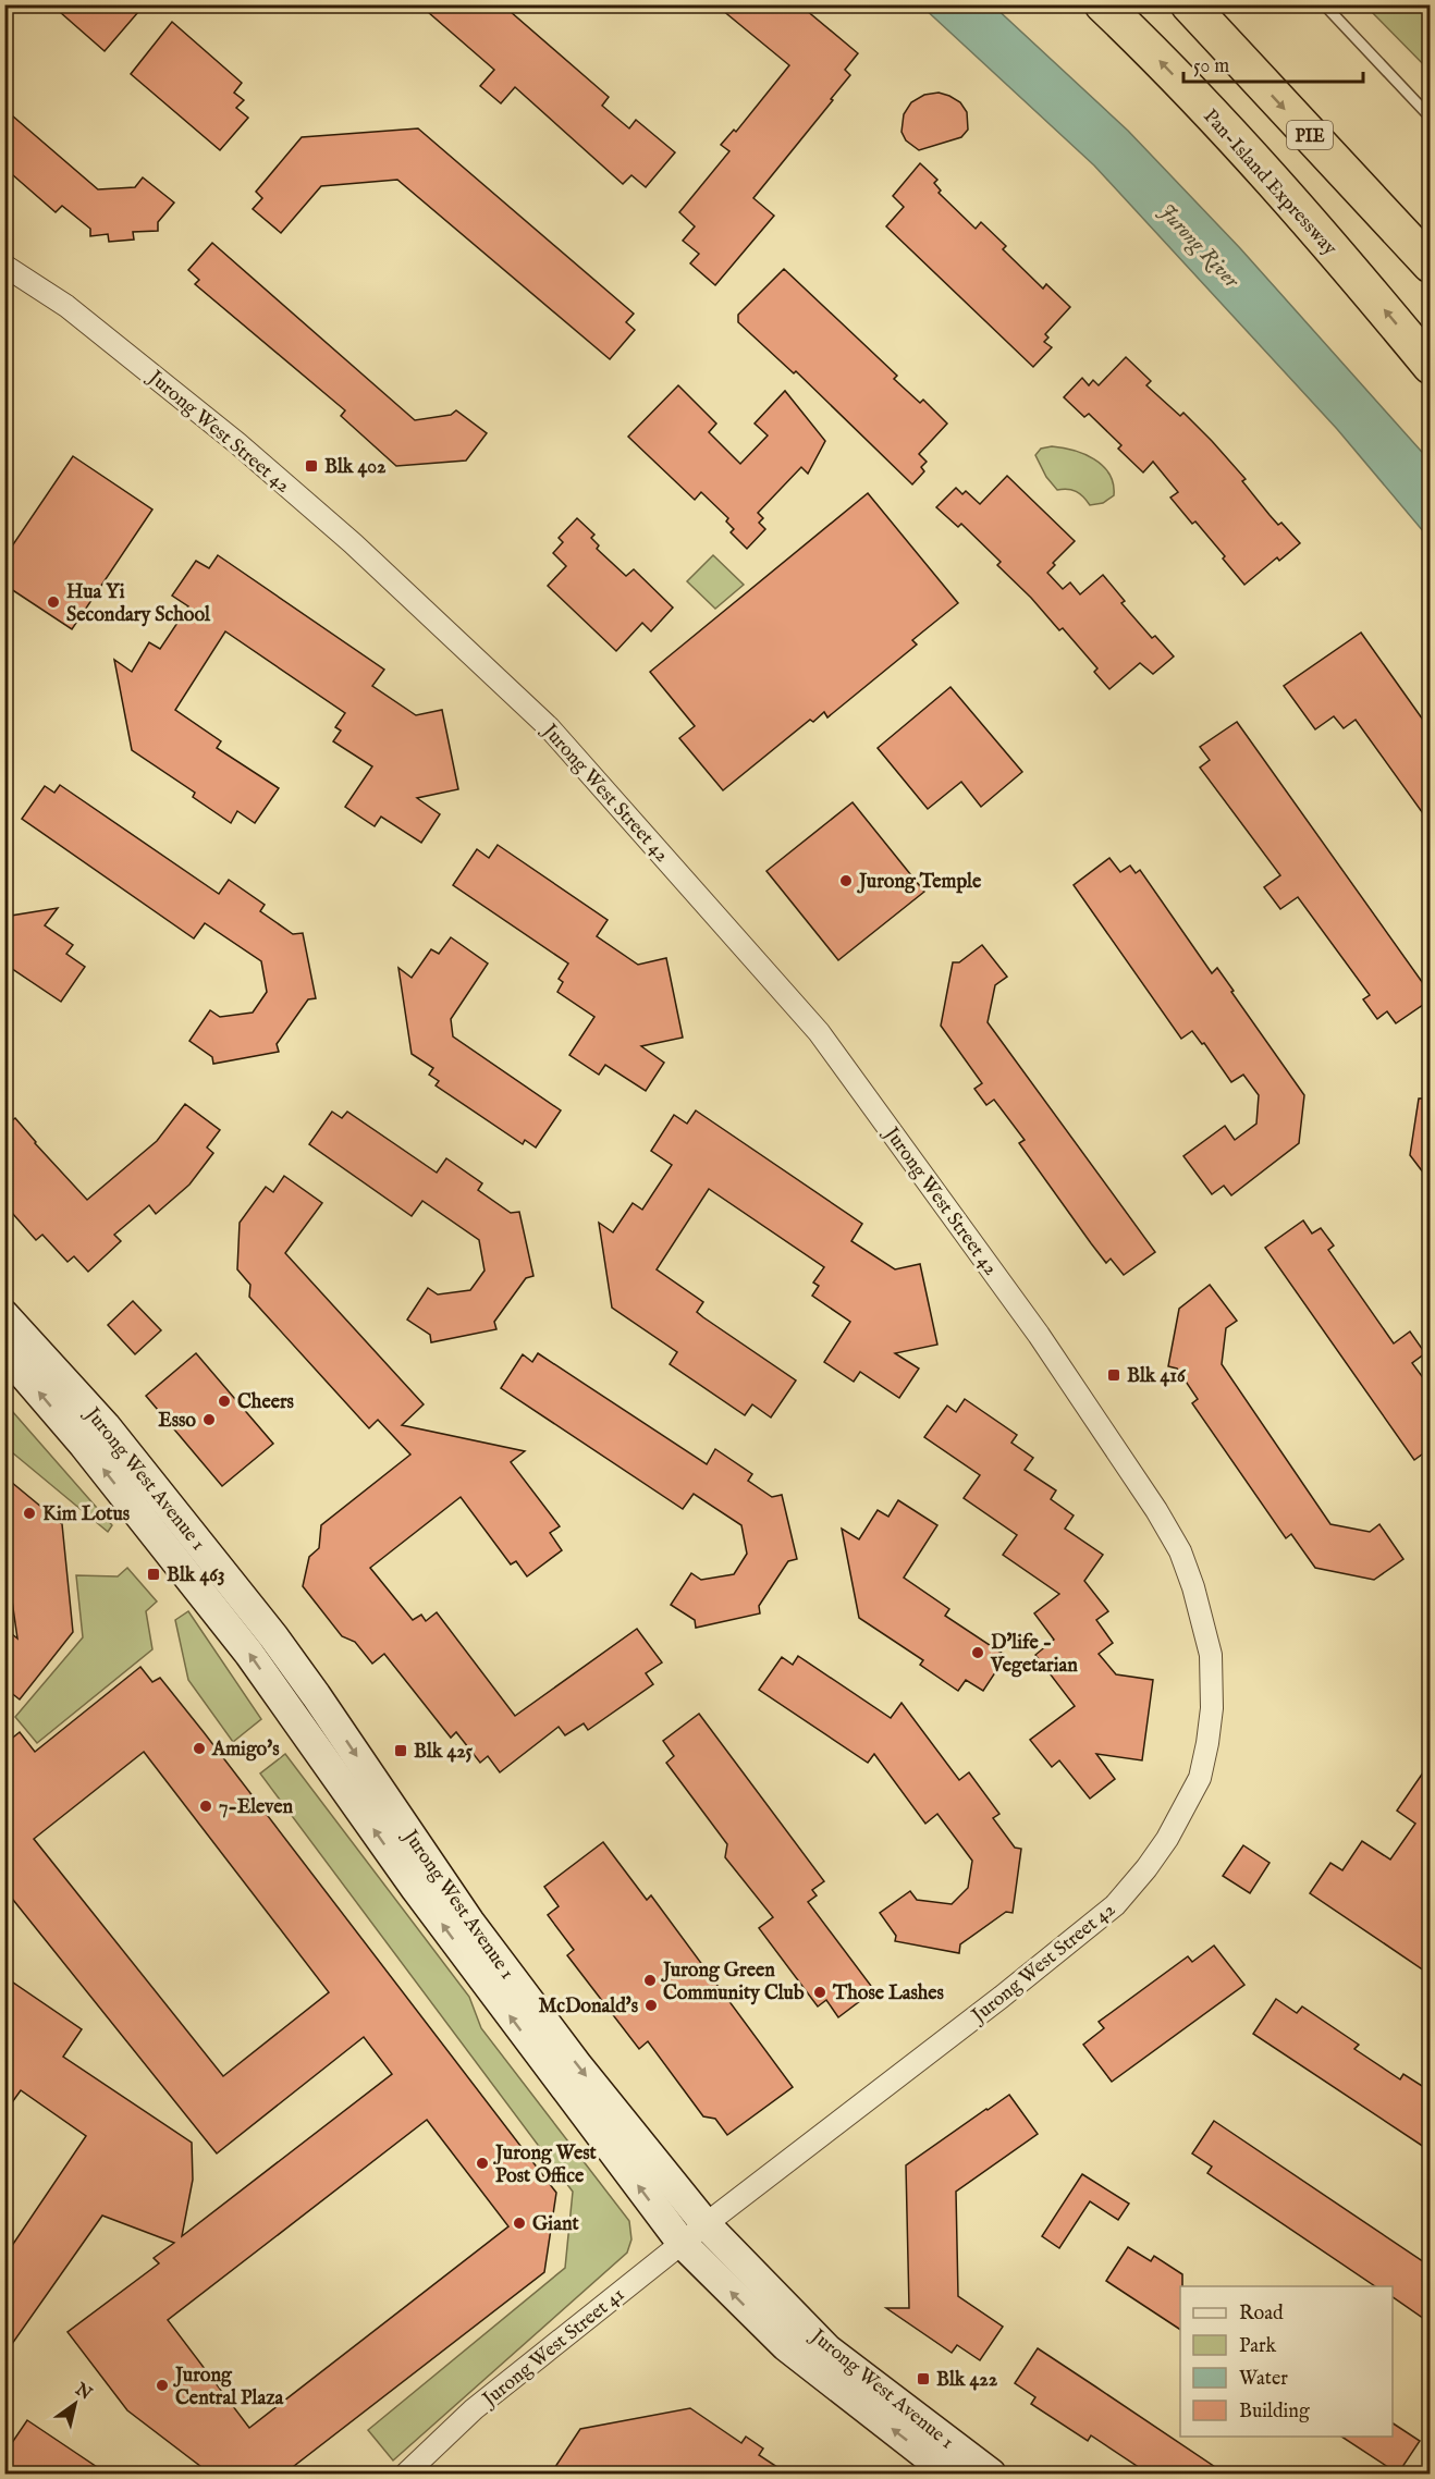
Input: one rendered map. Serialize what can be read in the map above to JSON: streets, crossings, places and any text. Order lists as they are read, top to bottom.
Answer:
{
  "streets": {
    "highway": ["PIE", "Pan-Island Expressway"],
    "street": ["Jurong West Street 42", "Jurong West Avenue 1", "Jurong West Street 41"]
  },
  "crossings": [
    ["Jurong West Street 42", "Jurong West Avenue 1"],
    ["Jurong West Street 42", "Jurong West Street 41"],
    ["Jurong West Avenue 1", "Jurong West Street 41"]
  ],
  "water": ["Jurong River"],
  "places": {
    "transit": [
      "Blk 402",
      "Blk 416",
      "Blk 463",
      "Blk 425",
      "Blk 422"
    ],
    "other": [
      "Hua Yi Secondary School",
      "Jurong Temple",
      "Cheers",
      "Esso",
      "Kim Lotus",
      "D'life - Vegetarian",
      "Amigo's",
      "7-Eleven",
      "Jurong Green Community Club",
      "Those Lashes",
      "McDonald's",
      "Jurong West Post Office",
      "Giant",
      "Jurong Central Plaza"
    ]
  },
  "legend": [
    "Road",
    "Park",
    "Water",
    "Building"
  ],
  "scale_bar": "50 m",
  "north": "top right"
}
